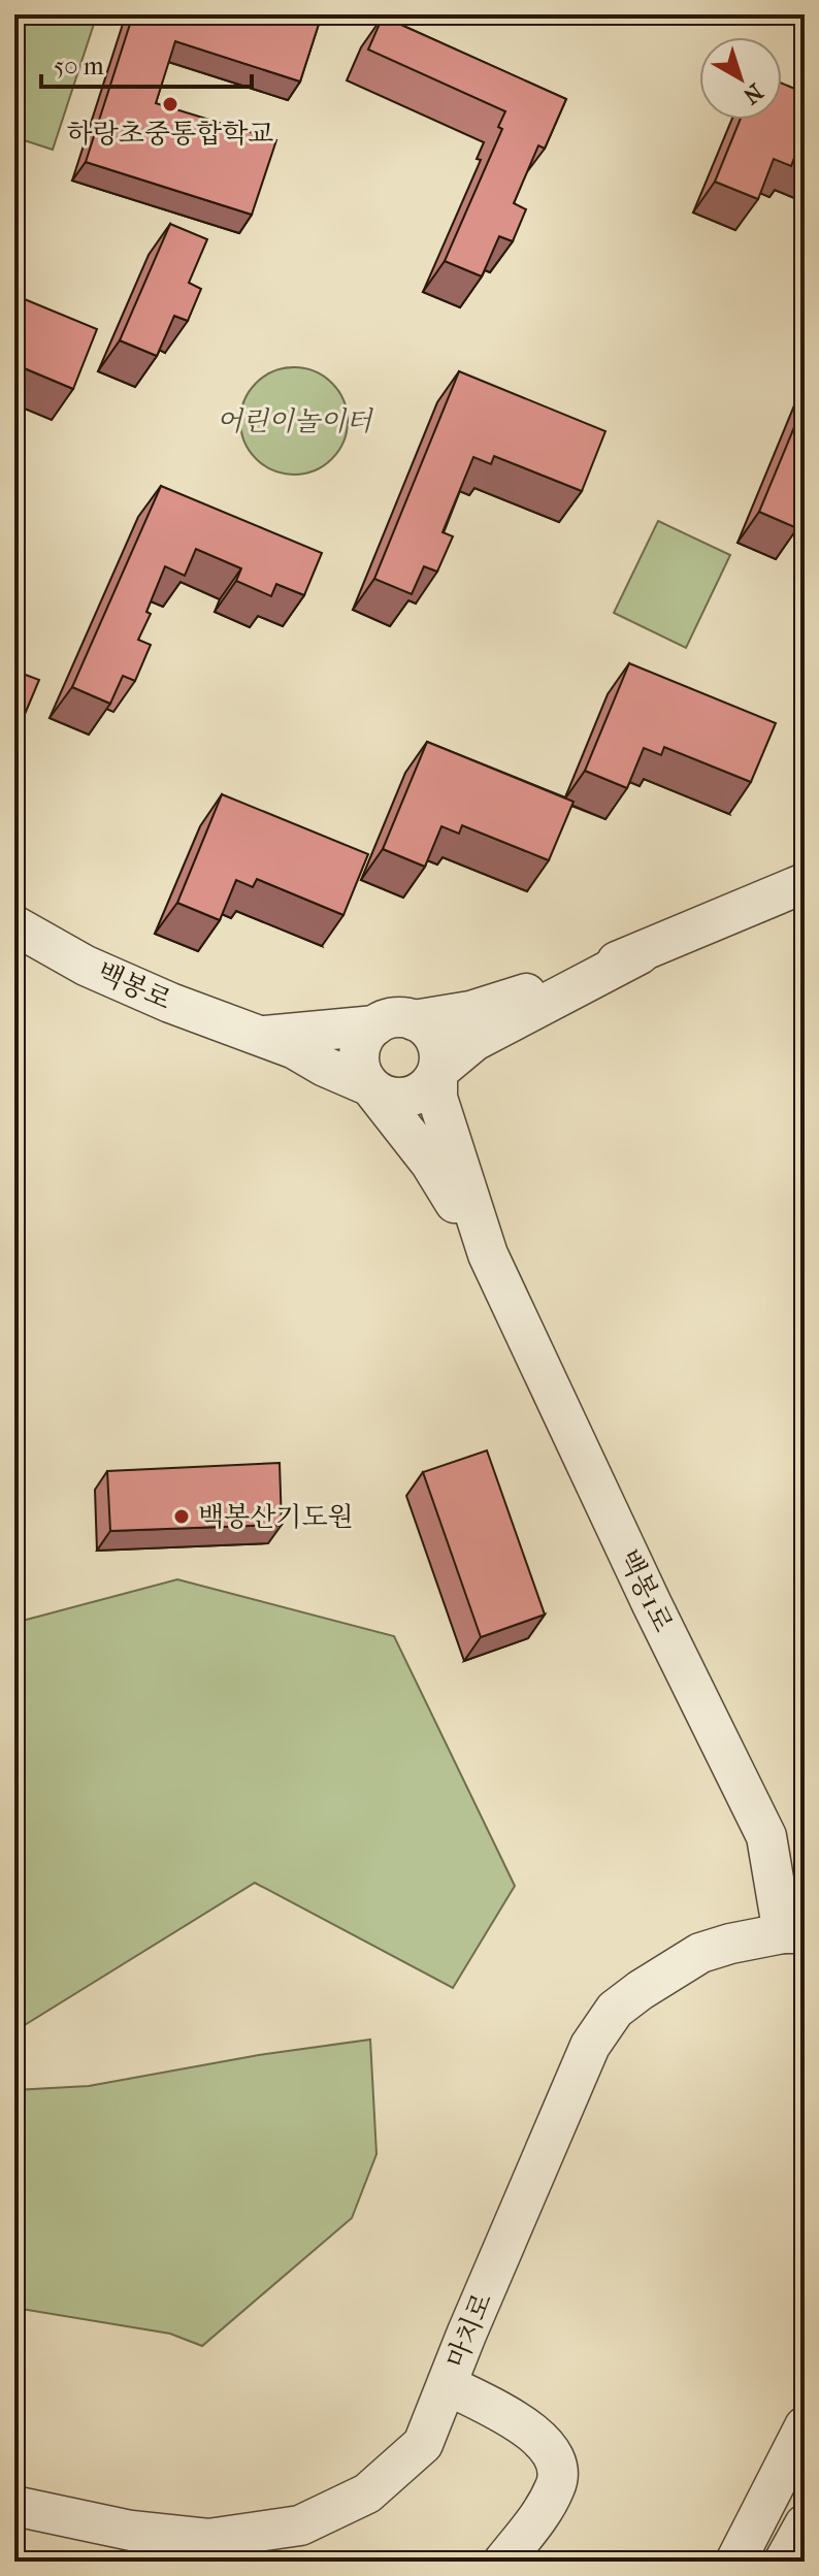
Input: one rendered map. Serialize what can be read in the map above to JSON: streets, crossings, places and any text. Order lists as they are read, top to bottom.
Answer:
{
  "streets": {
    "street": ["백봉로", "백봉1로", "마치로"]
  },
  "crossings": [
    ["백봉로", "백봉1로"],
    ["백봉1로", "마치로"]
  ],
  "parks": ["어린이놀이터"],
  "places": ["하랑초중통합학교", "백봉산기도원"],
  "scale_bar": "50 m",
  "north": "bottom right"
}
